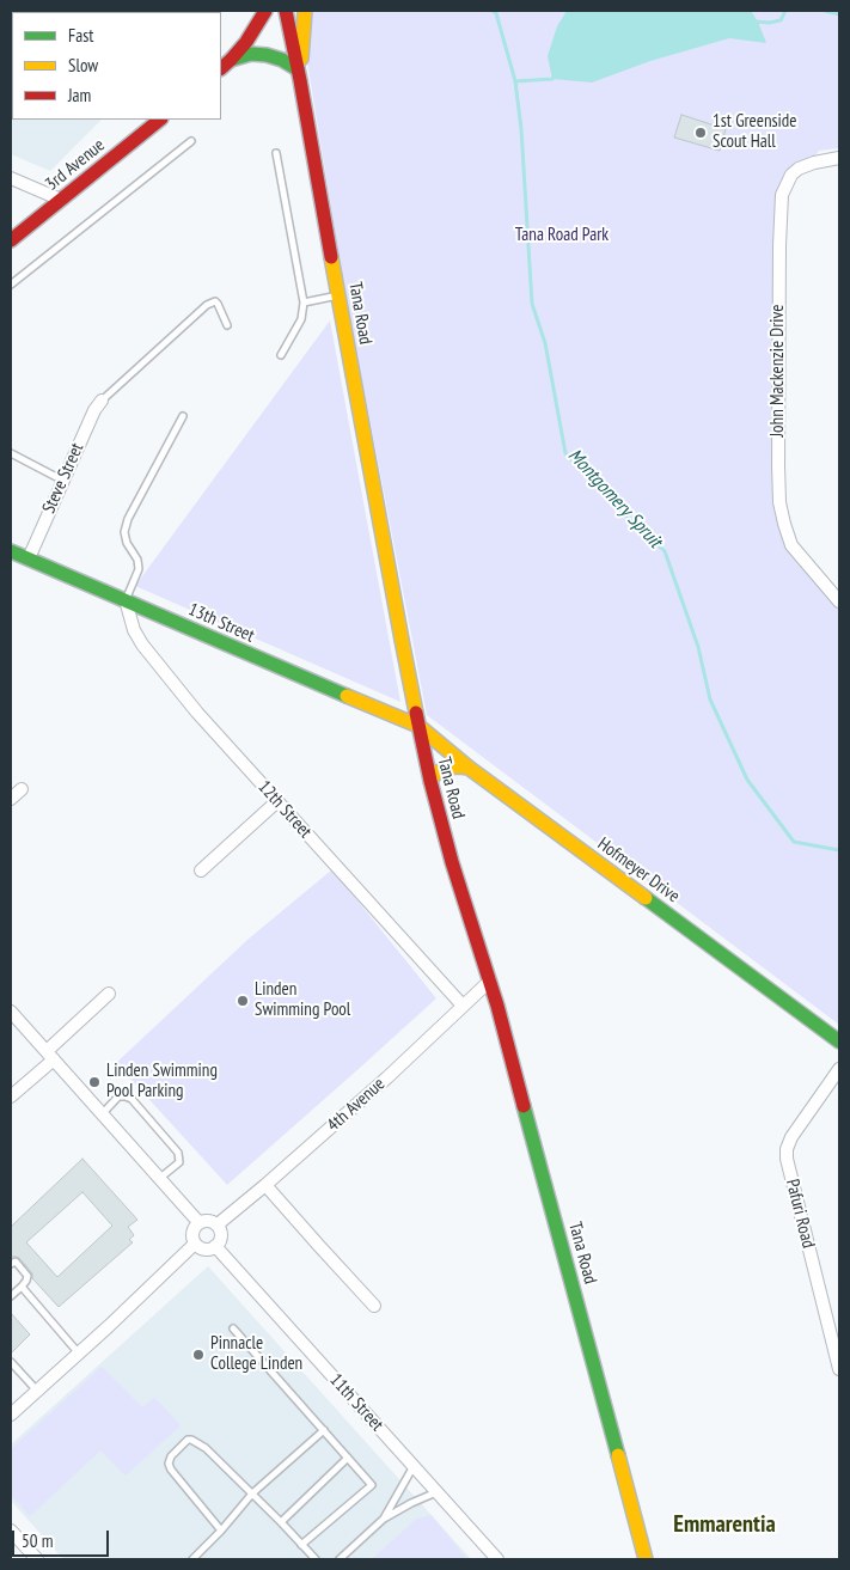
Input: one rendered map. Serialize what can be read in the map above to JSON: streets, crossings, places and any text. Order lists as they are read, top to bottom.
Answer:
{
  "streets": {
    "main road": [
      "3rd Avenue",
      "Tana Road",
      "13th Street",
      "Hofmeyer Drive"
    ],
    "street": [
      "John Mackenzie Drive",
      "Steve Street",
      "12th Street",
      "4th Avenue",
      "Pafuri Road",
      "11th Street"
    ]
  },
  "crossings": [
    ["Tana Road", "13th Street"],
    ["Tana Road", "Hofmeyer Drive"],
    ["Tana Road", "4th Avenue"],
    ["Steve Street", "13th Street"],
    ["13th Street", "12th Street"],
    ["13th Street", "Hofmeyer Drive"],
    ["12th Street", "4th Avenue"],
    ["4th Avenue", "11th Street"]
  ],
  "districts": ["Emmarentia"],
  "water": ["Montgomery Spruit"],
  "parks": ["Tana Road Park"],
  "places": [
    "1st Greenside Scout Hall",
    "Linden Swimming Pool",
    "Linden Swimming Pool Parking",
    "Pinnacle College Linden"
  ],
  "legend": ["Fast", "Slow", "Jam"],
  "scale_bar": "50 m"
}
